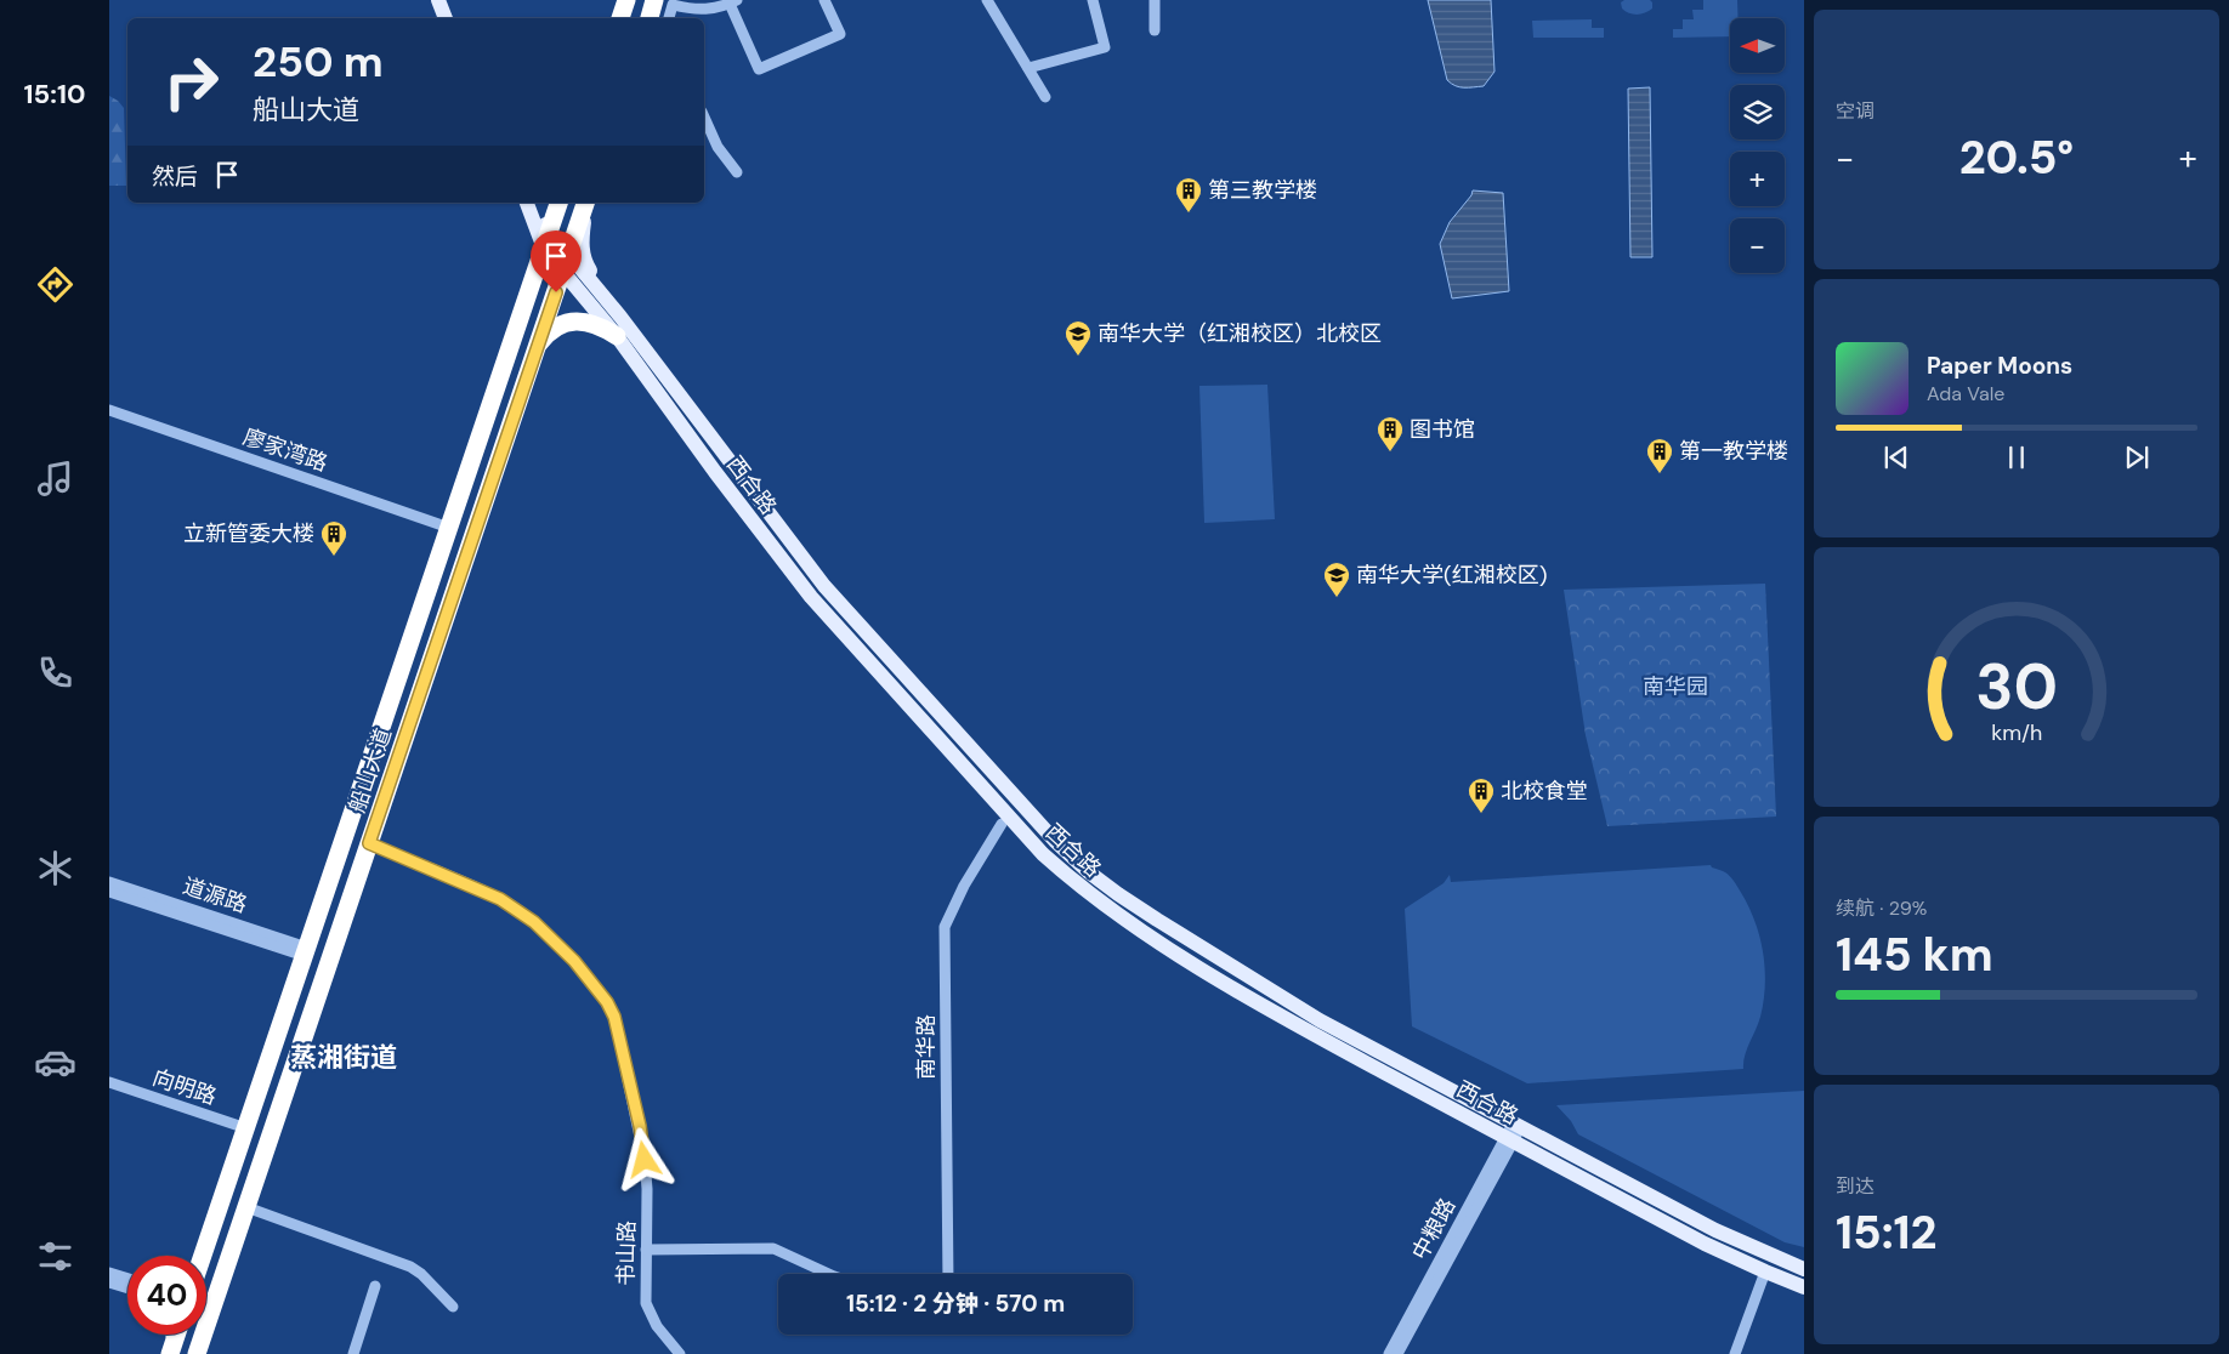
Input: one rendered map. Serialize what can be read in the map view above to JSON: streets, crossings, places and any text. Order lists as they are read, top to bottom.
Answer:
{
  "streets": {
    "highway": ["船山大道"],
    "main road": ["西合路"],
    "street": [
      "廖家湾路",
      "道源路",
      "南华路",
      "向明路",
      "中粮路",
      "书山路"
    ]
  },
  "crossings": [
    ["廖家湾路", "船山大道"],
    ["西合路", "船山大道"],
    ["西合路", "中粮路"],
    ["船山大道", "道源路"],
    ["船山大道", "向明路"],
    ["船山大道", "书山路"]
  ],
  "districts": ["蒸湘街道"],
  "parks": ["南华园"],
  "places": {
    "building": [
      "第三教学楼",
      "图书馆",
      "第一教学楼",
      "立新管委大楼",
      "北校食堂"
    ],
    "school or university": ["南华大学（红湘校区）北校区", "南华大学(红湘校区)"]
  },
  "north": "left",
  "page": {
    "tabs": "15:10",
    "tile": [
      "空调",
      ["续航 · 29%", "145 km"],
      ["到达", "15:12"]
    ],
    "map_buttons": ["+", "−"],
    "turn": ["250 m", "船山大道"],
    "heat": ["−", "20.5°", "+"],
    "then": "然后",
    "song": ["Paper Moons", "Ada Vale"],
    "limit": "40",
    "trip": "15:12 · 2 分钟 · 570 m",
    "gauge": ["30", "km/h"]
  }
}
